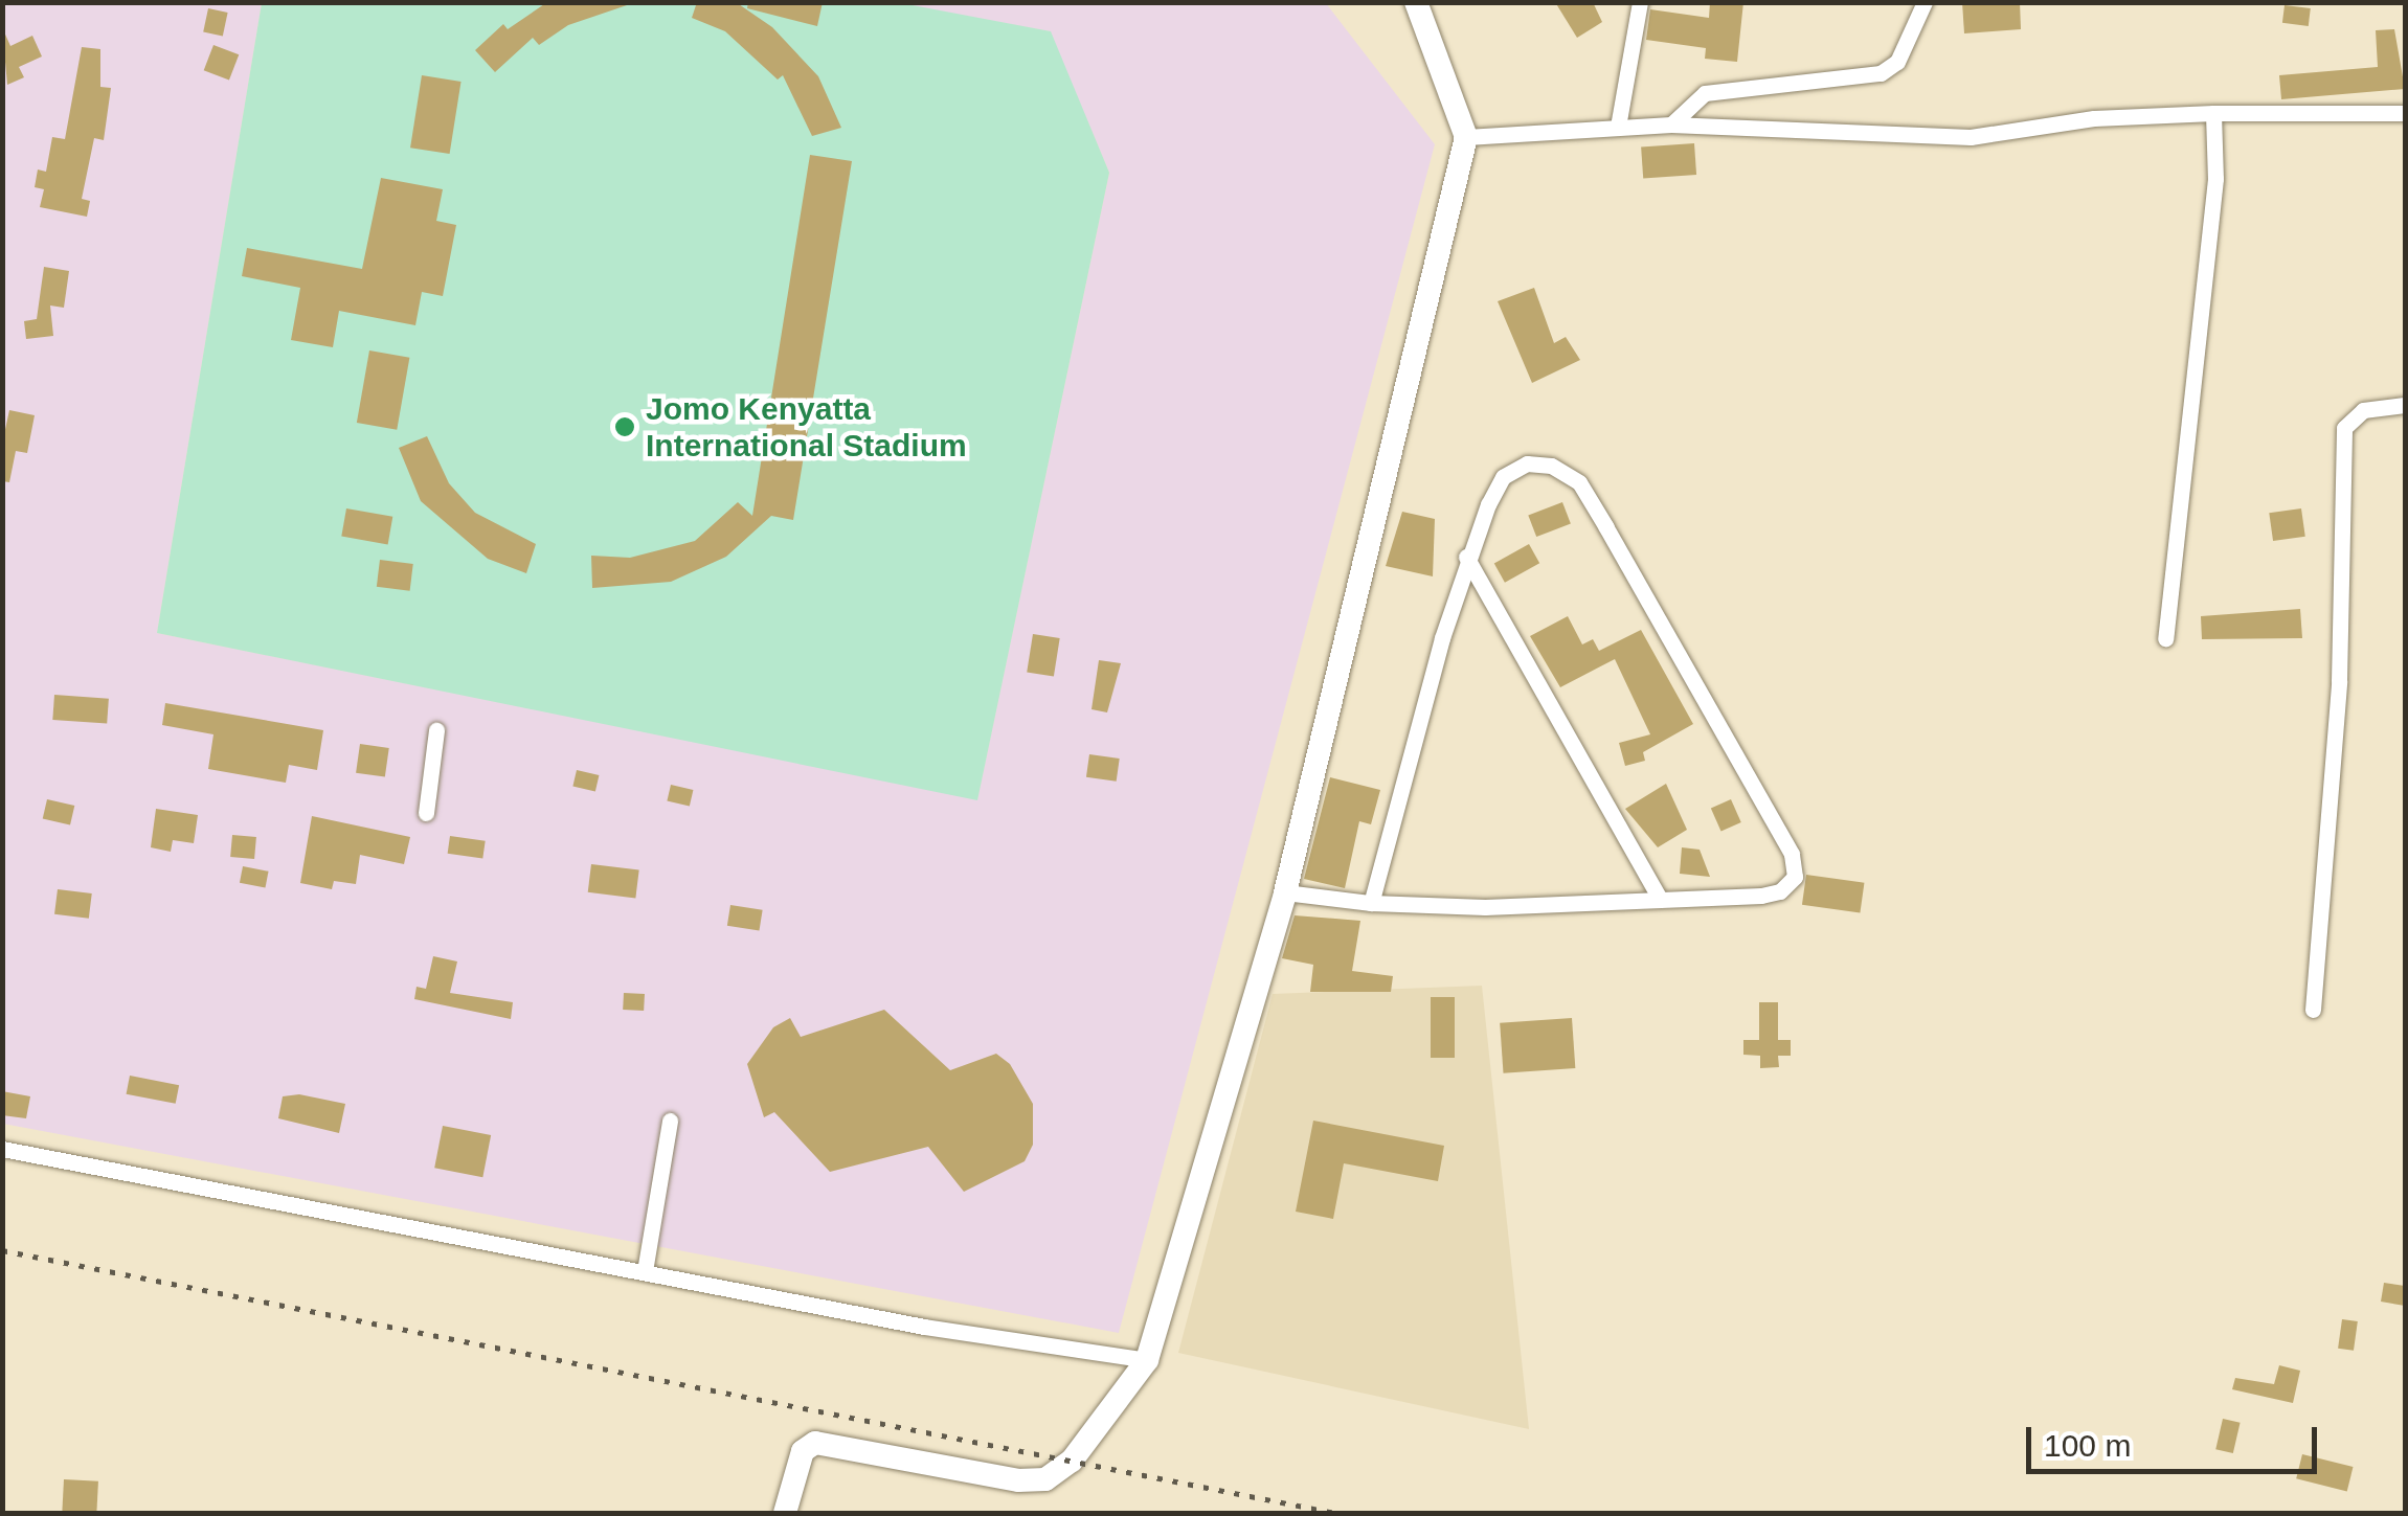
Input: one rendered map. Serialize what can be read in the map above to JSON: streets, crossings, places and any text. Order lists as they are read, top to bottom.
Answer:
{
  "places": ["Jomo Kenyatta International Stadium"],
  "scale_bar": "100 m"
}
